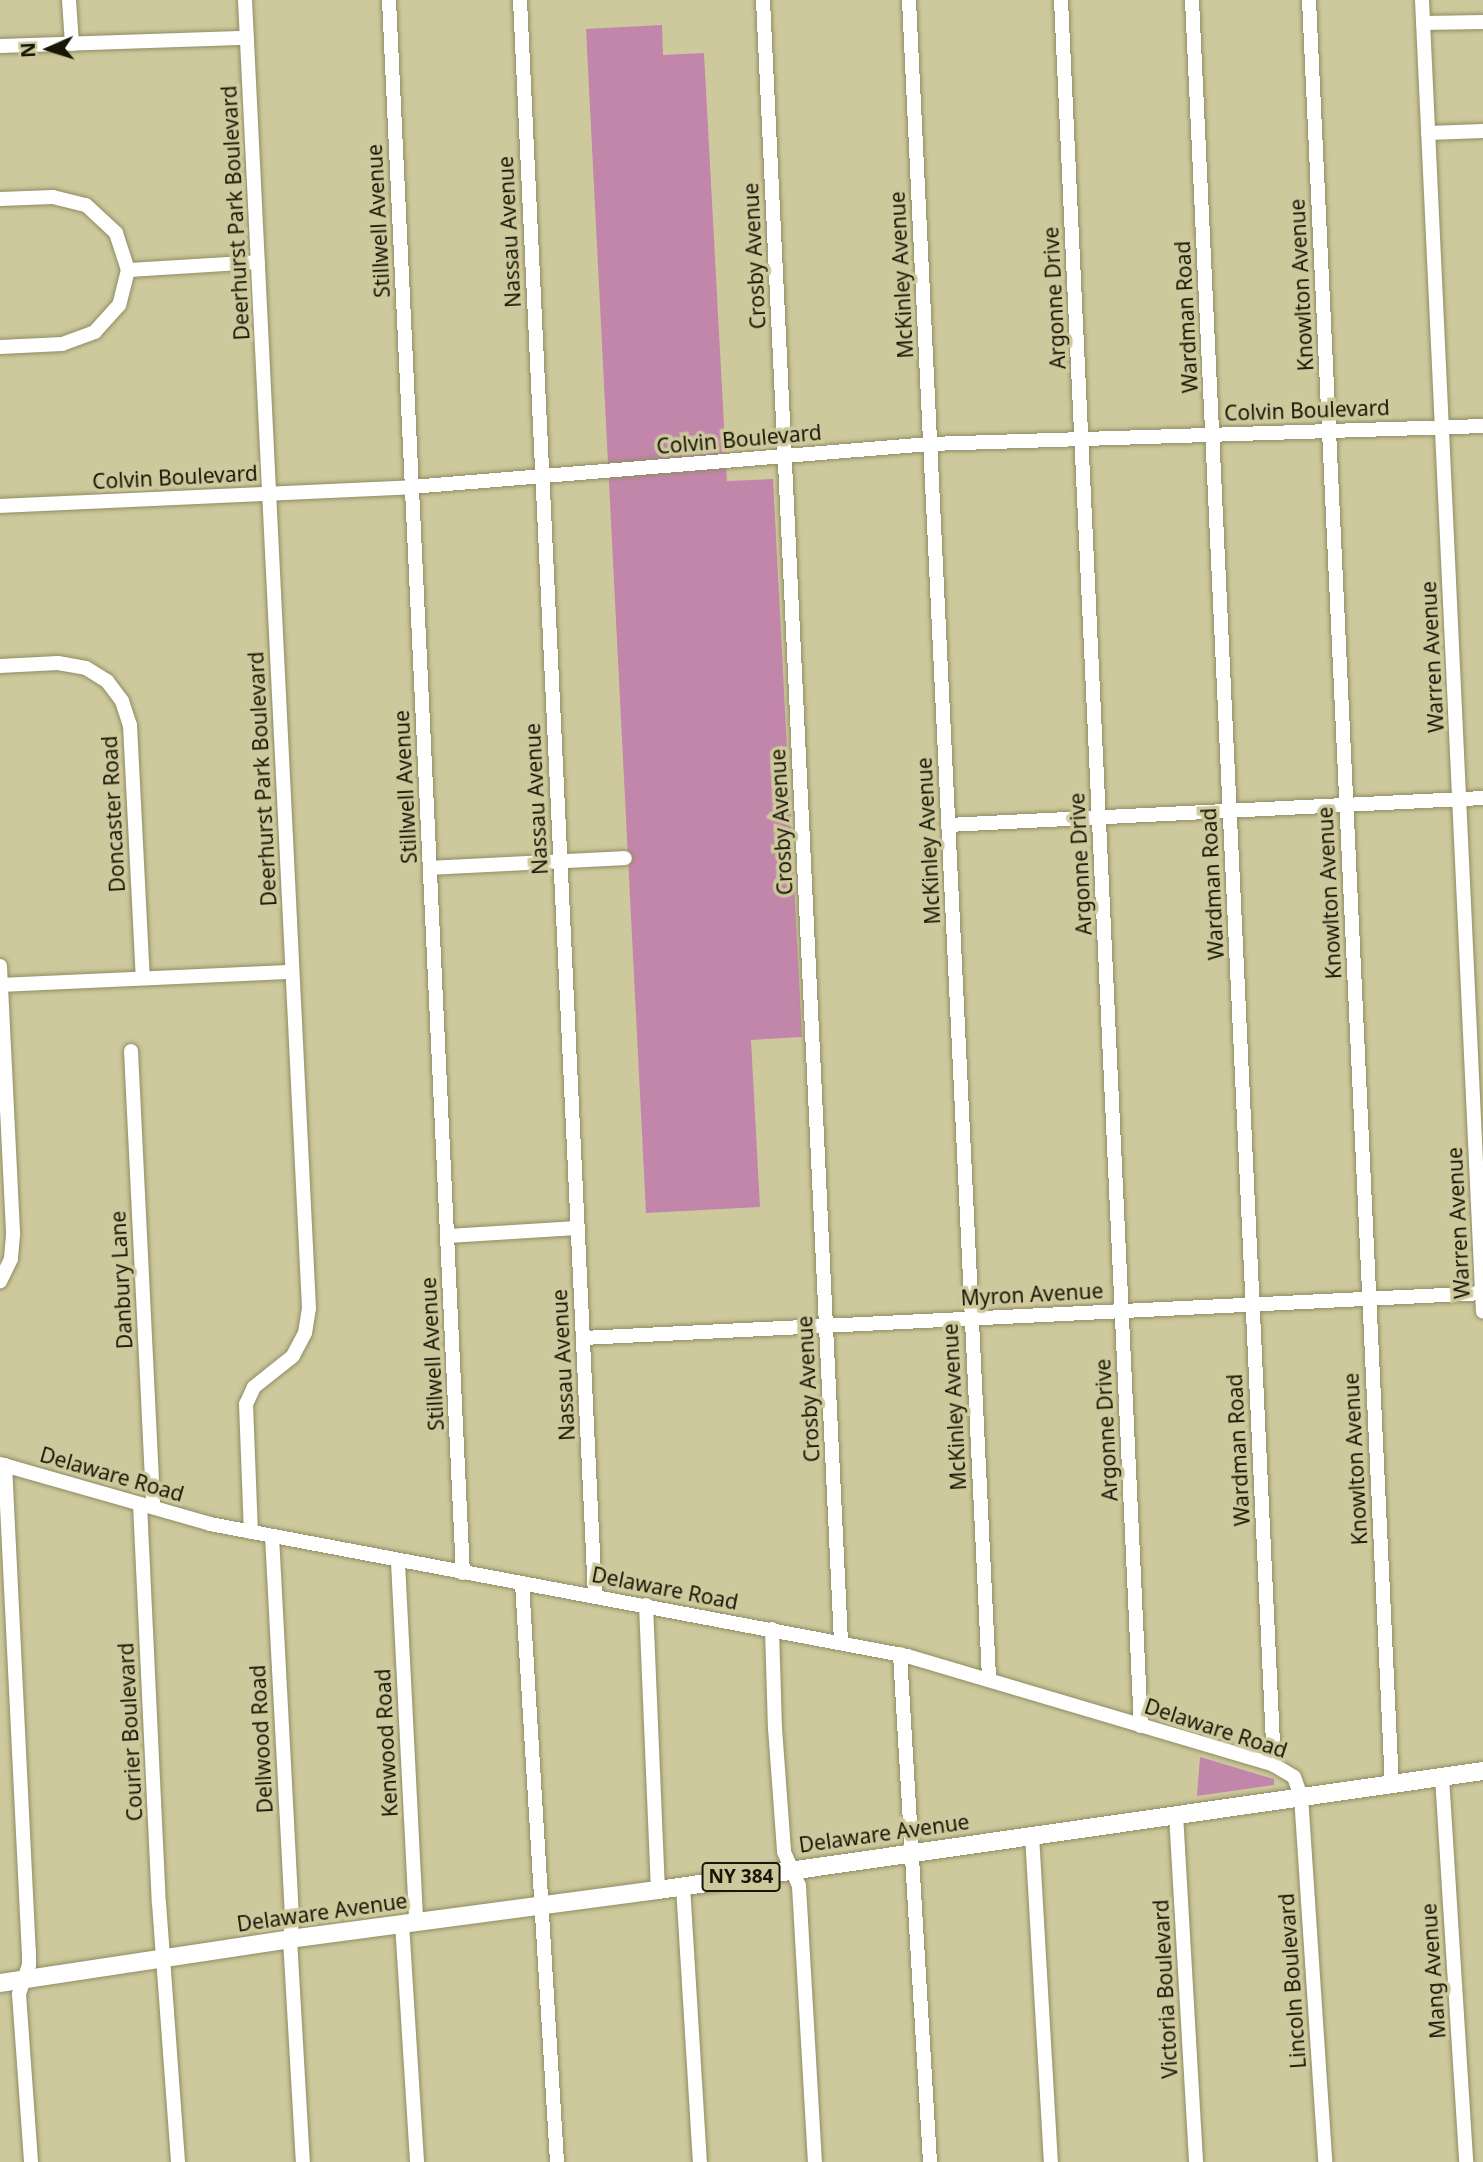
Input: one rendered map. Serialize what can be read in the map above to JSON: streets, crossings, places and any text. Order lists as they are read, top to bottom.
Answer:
{
  "streets": {
    "main road": ["Delaware Avenue", "NY 384"],
    "street": [
      "Deerhurst Park Boulevard",
      "Stillwell Avenue",
      "Nassau Avenue",
      "Crosby Avenue",
      "McKinley Avenue",
      "Knowlton Avenue",
      "Argonne Drive",
      "Wardman Road",
      "Colvin Boulevard",
      "Warren Avenue",
      "Doncaster Road",
      "Danbury Lane",
      "Myron Avenue",
      "Delaware Road",
      "Courier Boulevard",
      "Dellwood Road",
      "Kenwood Road",
      "Mang Avenue",
      "Lincoln Boulevard",
      "Victoria Boulevard"
    ]
  },
  "crossings": [
    ["Deerhurst Park Boulevard", "Colvin Boulevard"],
    ["Deerhurst Park Boulevard", "Delaware Road"],
    ["Stillwell Avenue", "Colvin Boulevard"],
    ["Stillwell Avenue", "Delaware Road"],
    ["Nassau Avenue", "Colvin Boulevard"],
    ["Nassau Avenue", "Myron Avenue"],
    ["Nassau Avenue", "Delaware Road"],
    ["Crosby Avenue", "Colvin Boulevard"],
    ["Crosby Avenue", "Myron Avenue"],
    ["Crosby Avenue", "Delaware Road"],
    ["McKinley Avenue", "Colvin Boulevard"],
    ["McKinley Avenue", "Myron Avenue"],
    ["McKinley Avenue", "Delaware Road"],
    ["Knowlton Avenue", "Colvin Boulevard"],
    ["Knowlton Avenue", "Myron Avenue"],
    ["Knowlton Avenue", "Delaware Avenue"],
    ["Argonne Drive", "Colvin Boulevard"],
    ["Argonne Drive", "Myron Avenue"],
    ["Argonne Drive", "Delaware Road"],
    ["Wardman Road", "Colvin Boulevard"],
    ["Wardman Road", "Myron Avenue"],
    ["Wardman Road", "Delaware Road"],
    ["Colvin Boulevard", "Warren Avenue"],
    ["Warren Avenue", "Myron Avenue"],
    ["Danbury Lane", "Delaware Road"],
    ["Danbury Lane", "Courier Boulevard"],
    ["Delaware Road", "Courier Boulevard"],
    ["Delaware Road", "Dellwood Road"],
    ["Delaware Road", "Kenwood Road"],
    ["Delaware Road", "Delaware Avenue"],
    ["Delaware Road", "Lincoln Boulevard"],
    ["Courier Boulevard", "Delaware Avenue"],
    ["Dellwood Road", "Delaware Avenue"],
    ["Kenwood Road", "Delaware Avenue"],
    ["Delaware Avenue", "Mang Avenue"],
    ["Delaware Avenue", "Lincoln Boulevard"],
    ["Delaware Avenue", "Victoria Boulevard"]
  ],
  "north": "left"
}
